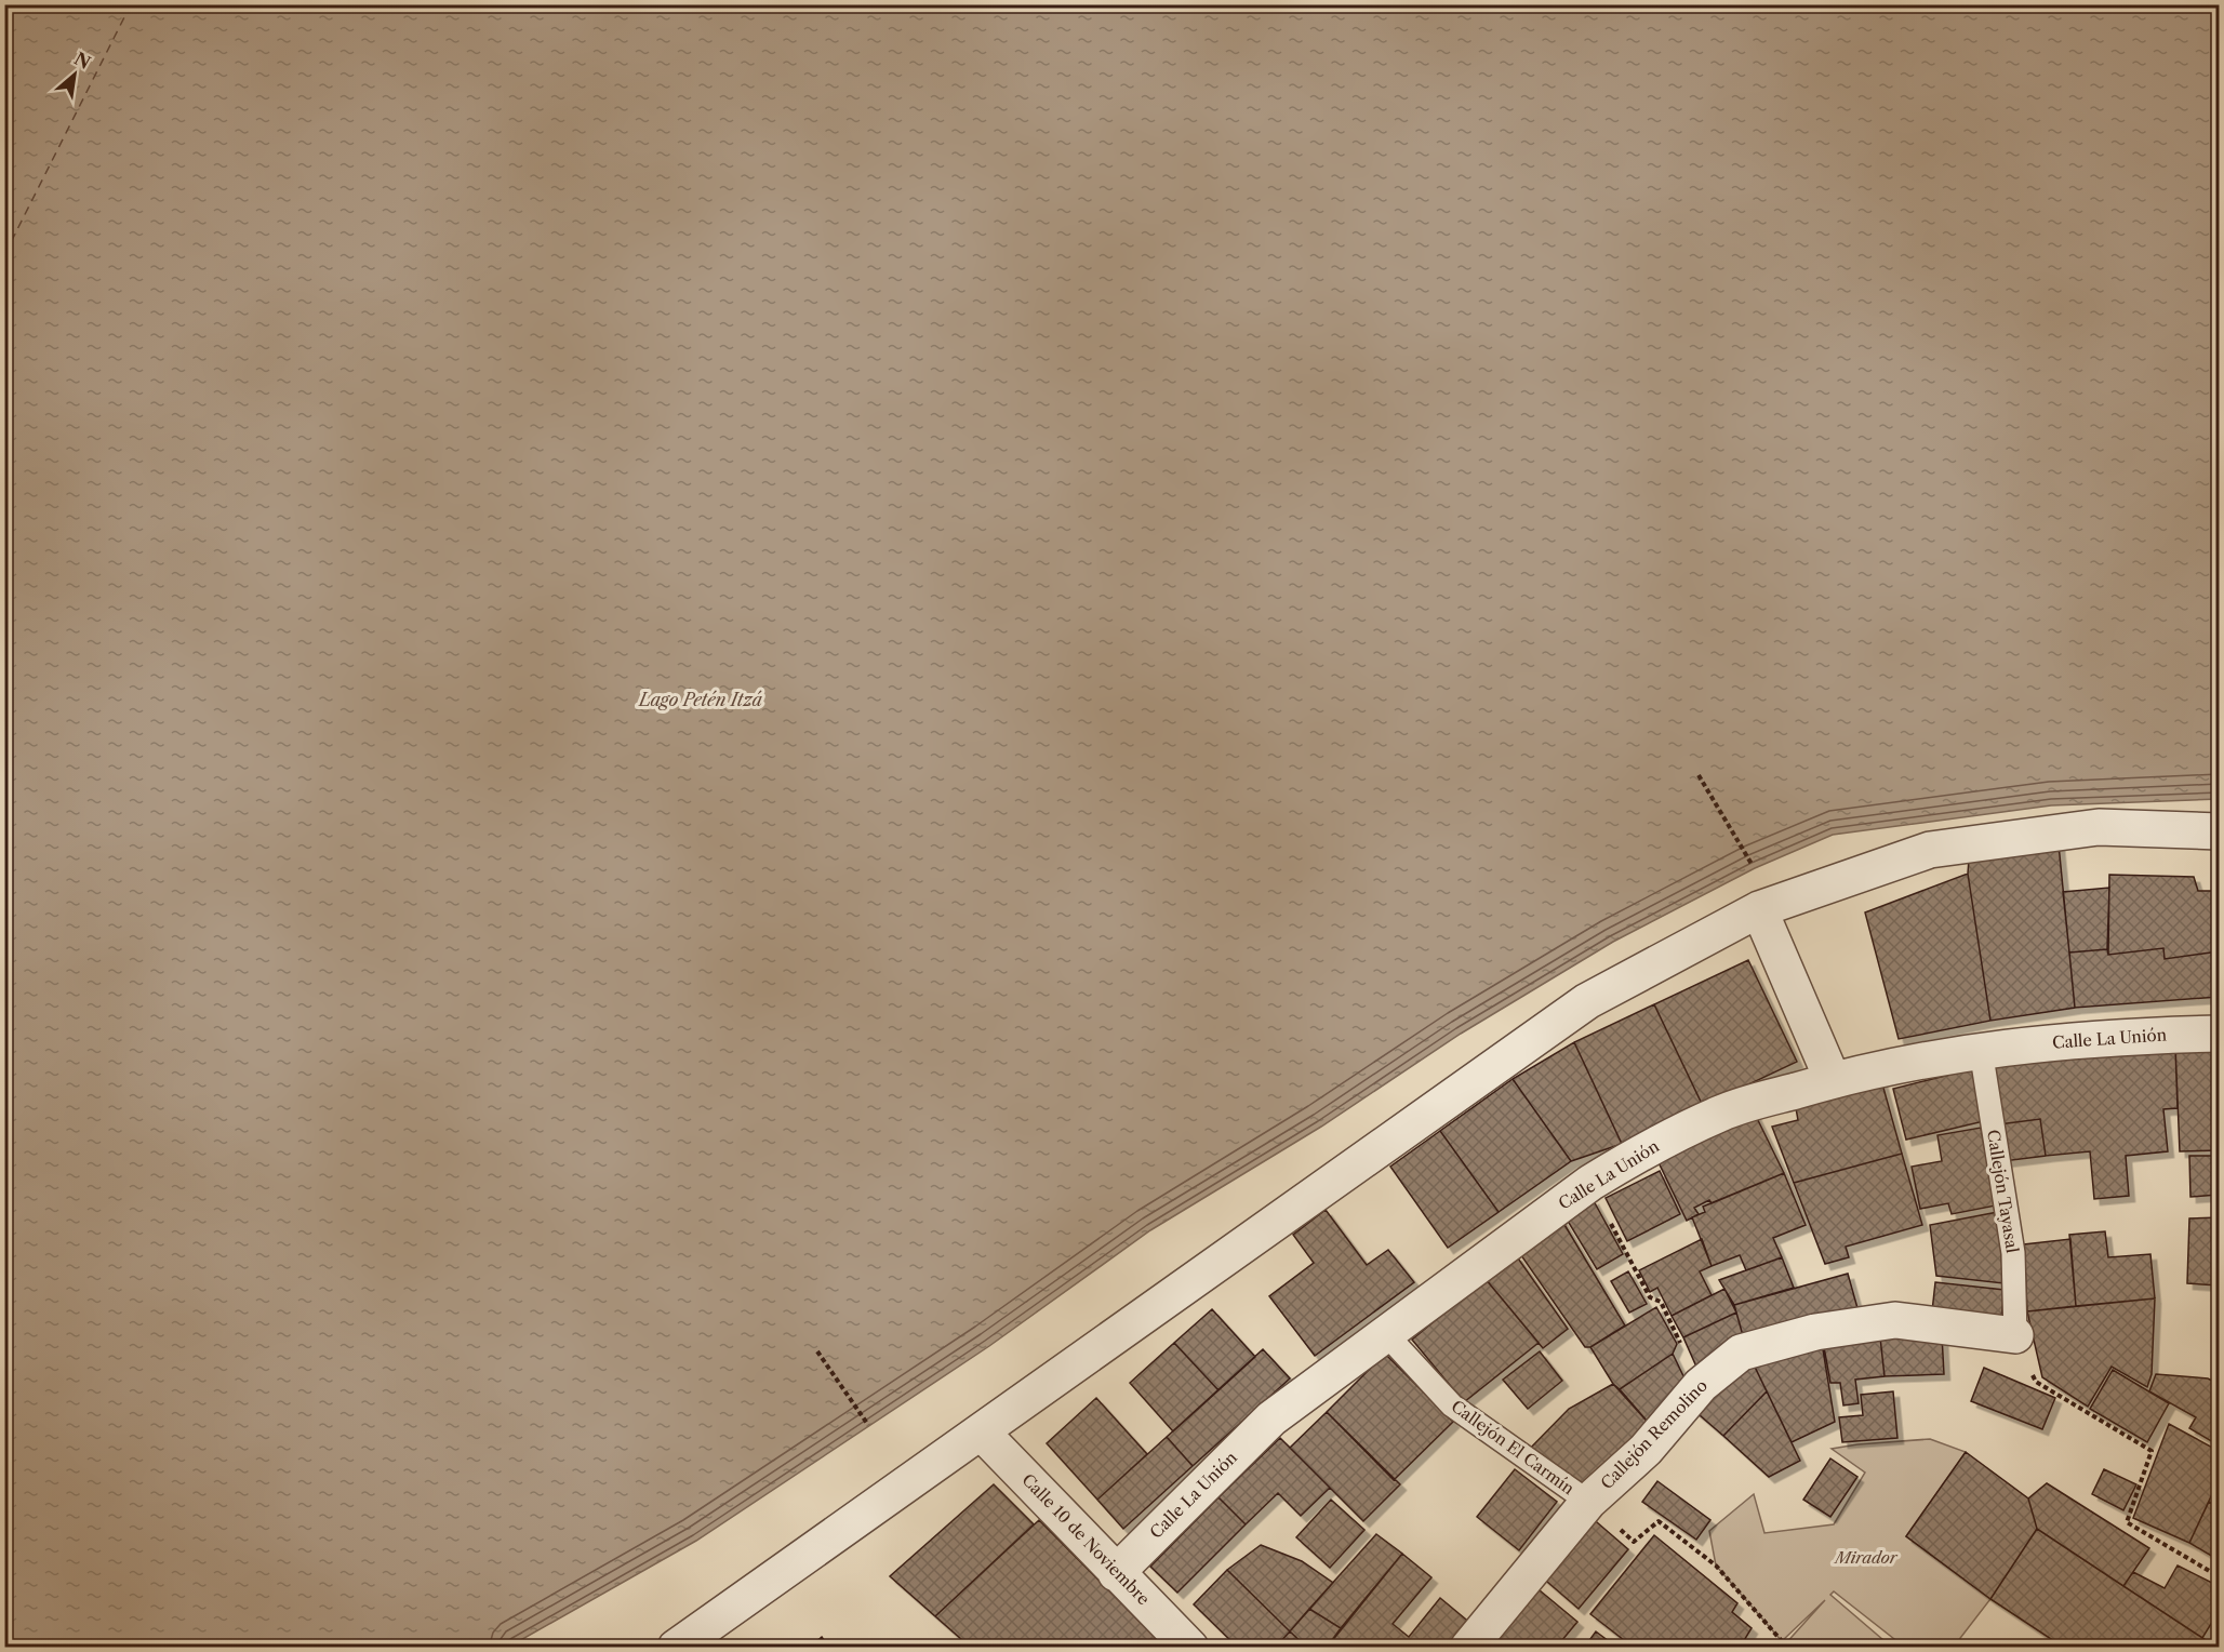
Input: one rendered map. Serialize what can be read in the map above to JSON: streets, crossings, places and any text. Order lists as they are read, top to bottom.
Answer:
{
  "streets": {
    "street": ["Calle La Unión", "Callejón Remolino", "Calle 10 de Noviembre"],
    "lane": ["Callejón Tayasal", "Callejón El Carmín"]
  },
  "crossings": [
    ["Calle La Unión", "Callejón Tayasal"],
    ["Calle La Unión", "Callejón El Carmín"],
    ["Calle La Unión", "Calle 10 de Noviembre"],
    ["Callejón Tayasal", "Callejón Remolino"],
    ["Callejón Remolino", "Callejón El Carmín"]
  ],
  "water": ["Lago Petén Itzá"],
  "parks": ["Mirador"],
  "north": "top right"
}
